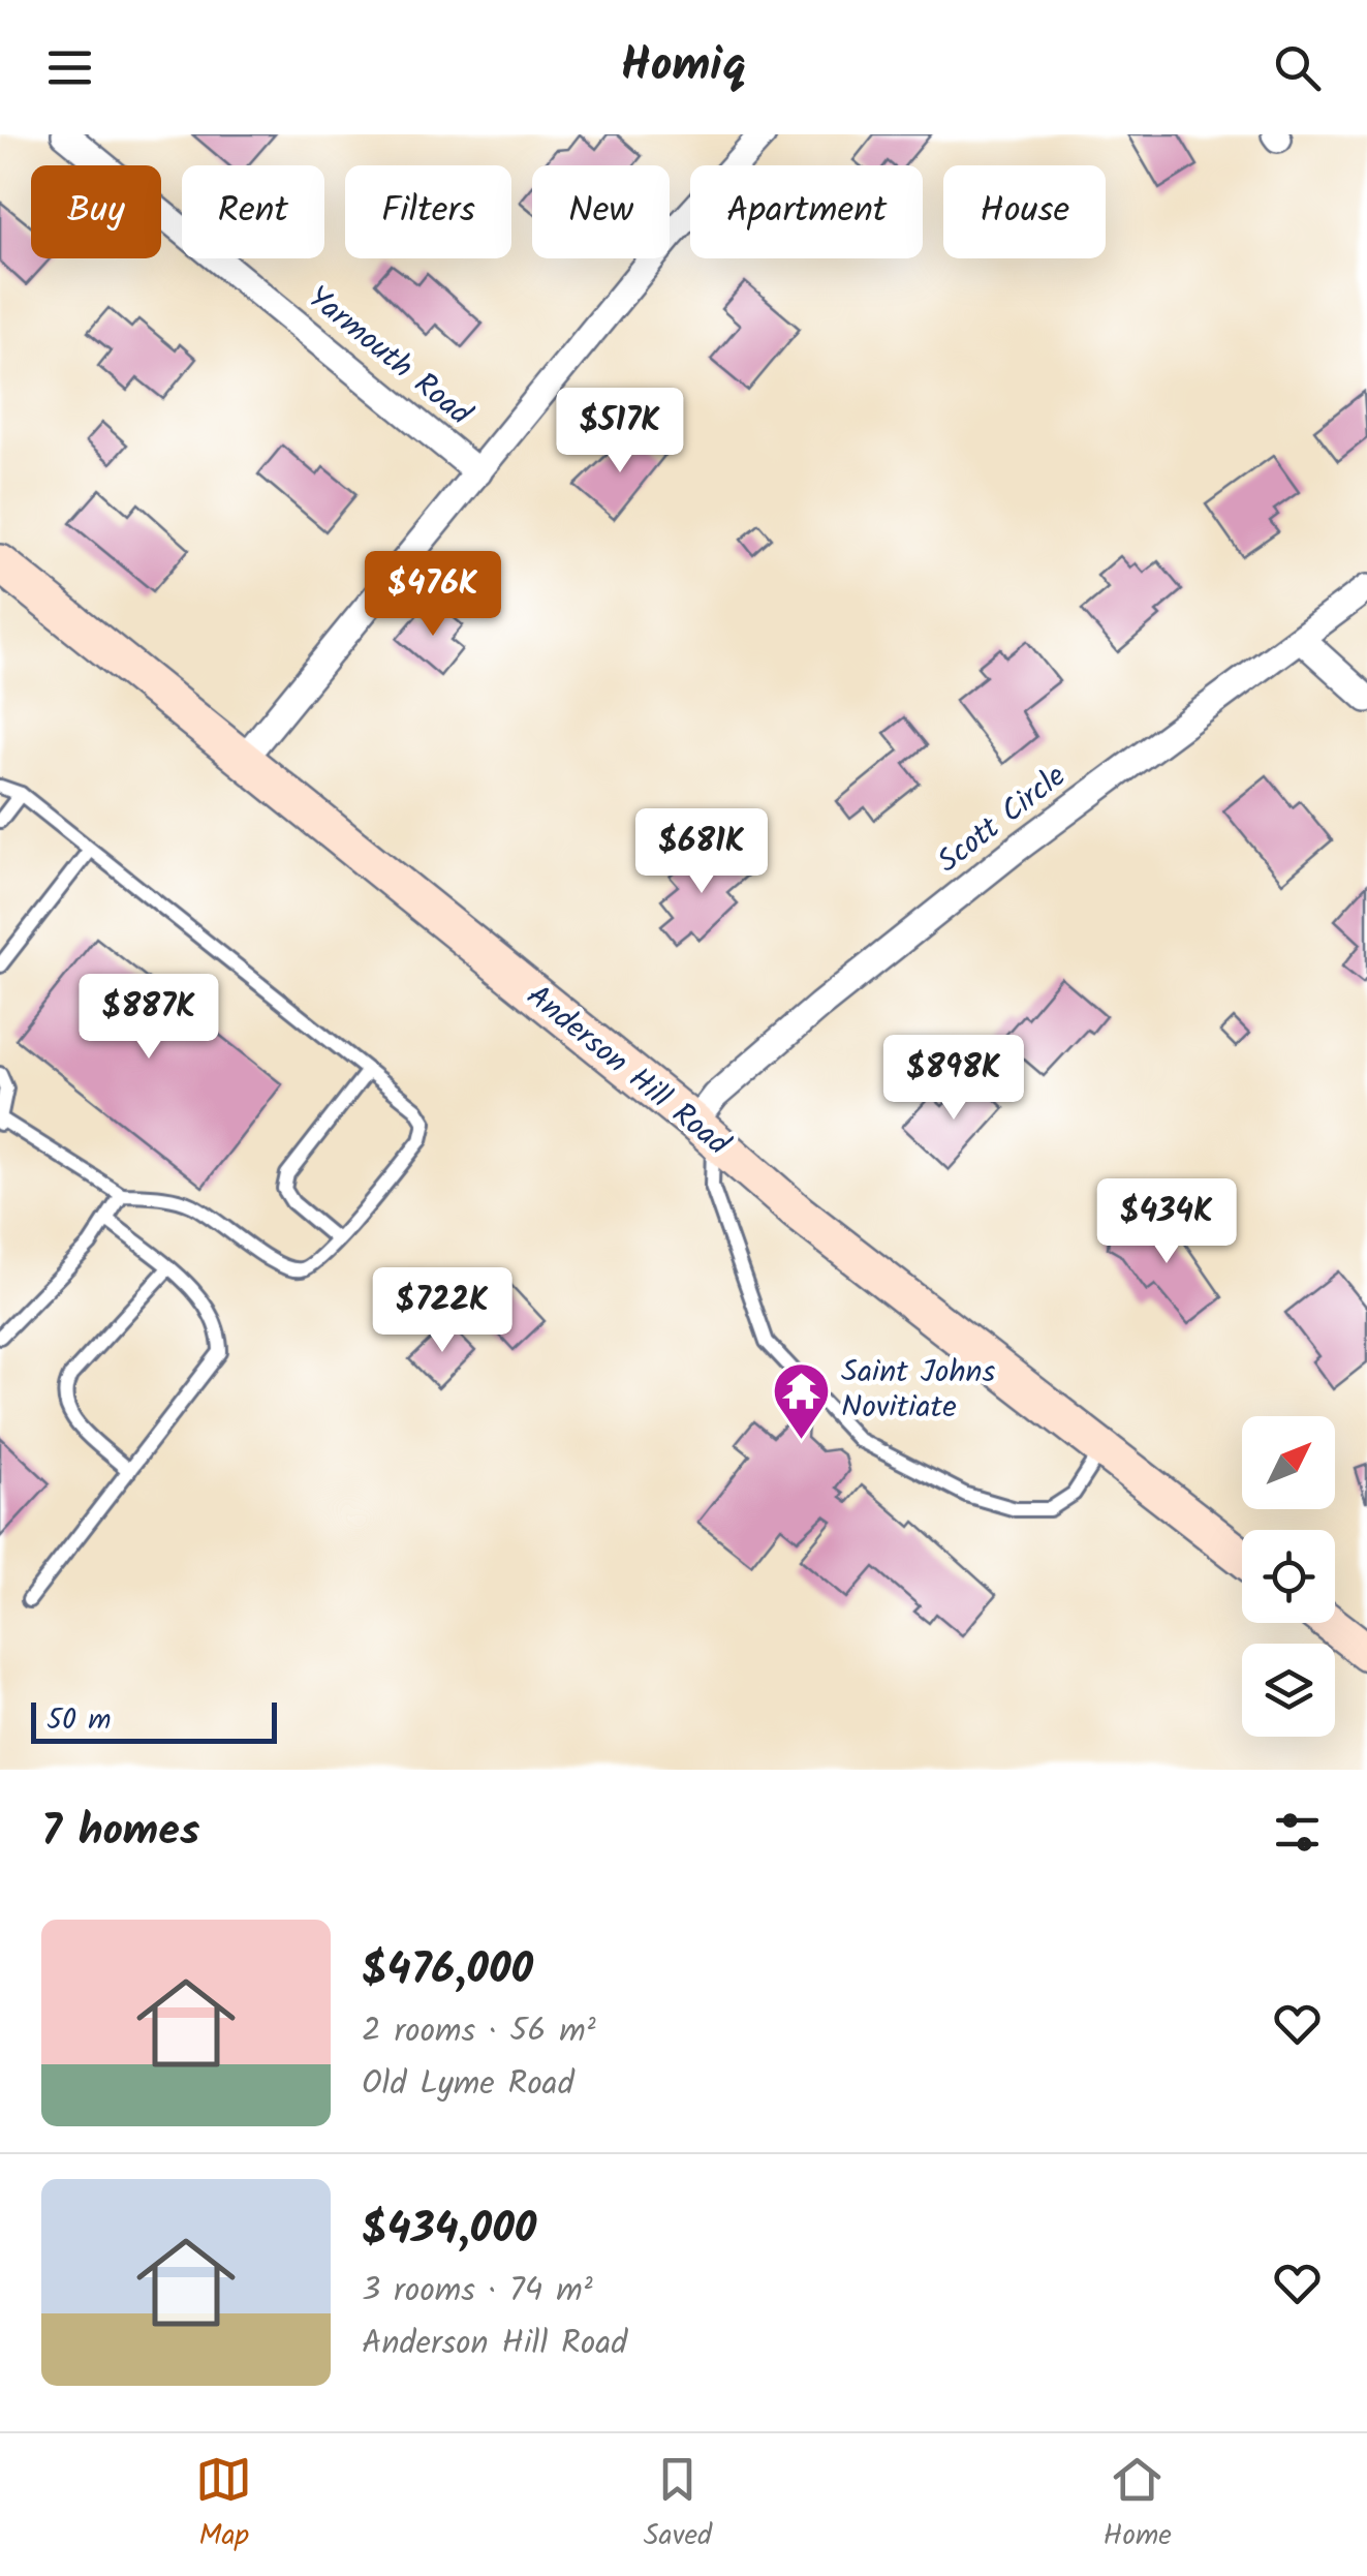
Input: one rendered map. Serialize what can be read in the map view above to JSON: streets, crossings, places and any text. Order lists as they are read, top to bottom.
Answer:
{
  "streets": {
    "main road": ["Anderson Hill Road"],
    "street": ["Yarmouth Road", "Scott Circle"]
  },
  "crossings": [
    ["Scott Circle", "Anderson Hill Road"]
  ],
  "places": {
    "temple": ["Saint Johns Novitiate"]
  },
  "scale_bar": "50 m",
  "north": "top right",
  "page": {
    "header": "Homiq",
    "chip": [
      "Buy",
      "Rent",
      "Filters",
      "New",
      "Apartment",
      "House"
    ],
    "price": [
      "$517K",
      "$476K",
      "$681K",
      "$887K",
      "$898K",
      "$434K",
      "$722K"
    ],
    "scale": "50 m",
    "heading": "7 homes",
    "list": [
      {
        "name": "$476,000",
        "note": "2 rooms · 56 m² · Old Lyme Road"
      },
      {
        "name": "$434,000",
        "note": "3 rooms · 74 m² · Anderson Hill Road"
      }
    ],
    "tabs": ["Map", "Saved", "Home"]
  }
}
